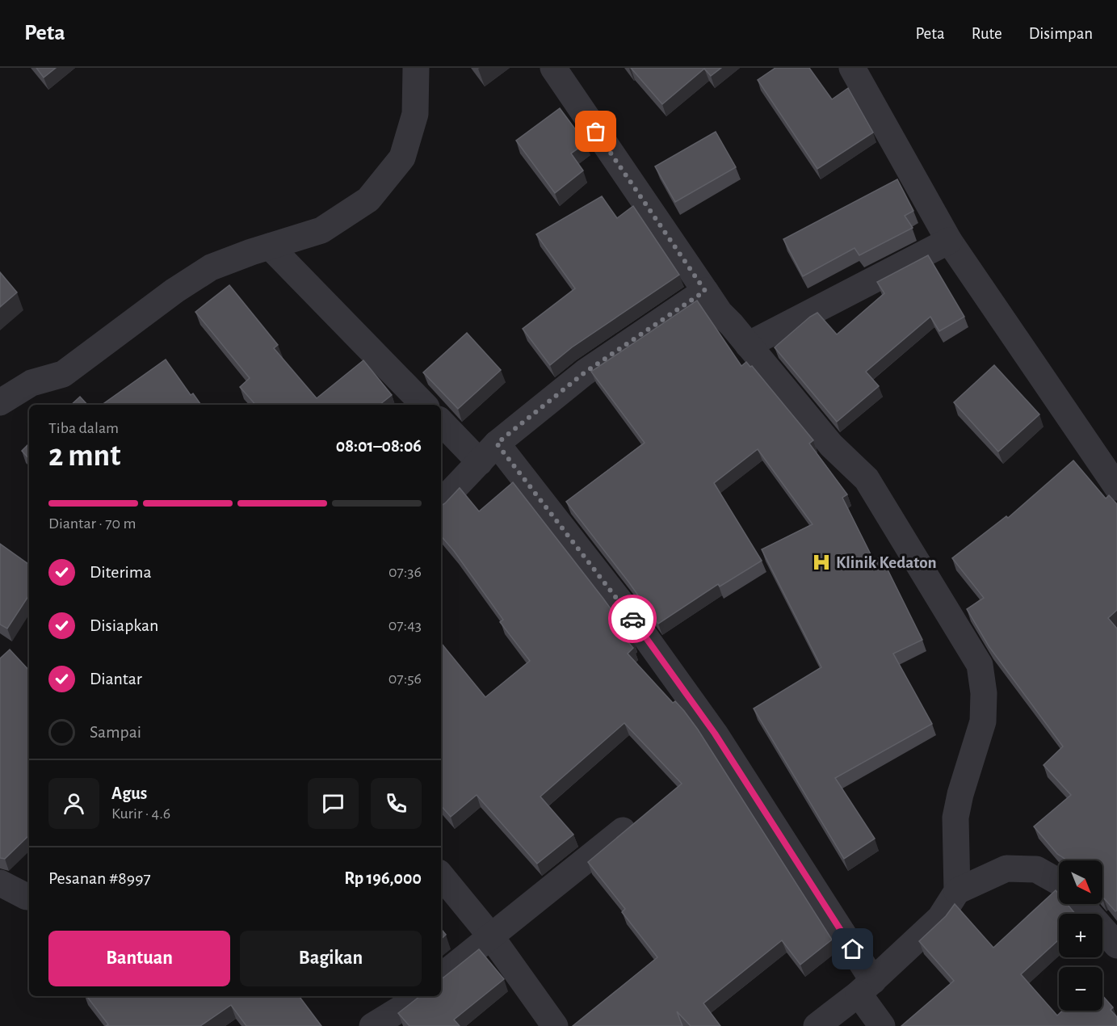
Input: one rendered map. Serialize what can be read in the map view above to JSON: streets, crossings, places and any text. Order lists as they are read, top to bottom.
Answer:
{
  "places": {
    "hospital": ["Klinik Kedaton"]
  },
  "north": "bottom right",
  "page": {
    "header": "Peta",
    "nav": ["Peta", "Rute", "Disimpan"],
    "heading": ["2 mnt", "Tiba dalam", "08:01–08:06"],
    "panel": [
      "Agus",
      "Kurir · 4.6",
      "Pesanan #8997",
      "Rp 196,000"
    ],
    "bar": "Diantar · 70 m",
    "list": [
      ["Diterima", "07:36"],
      ["Disiapkan", "07:43"],
      ["Diantar", "07:56"],
      "Sampai"
    ],
    "map_buttons": ["+", "−"],
    "buttons": ["Bantuan", "Bagikan"]
  }
}
